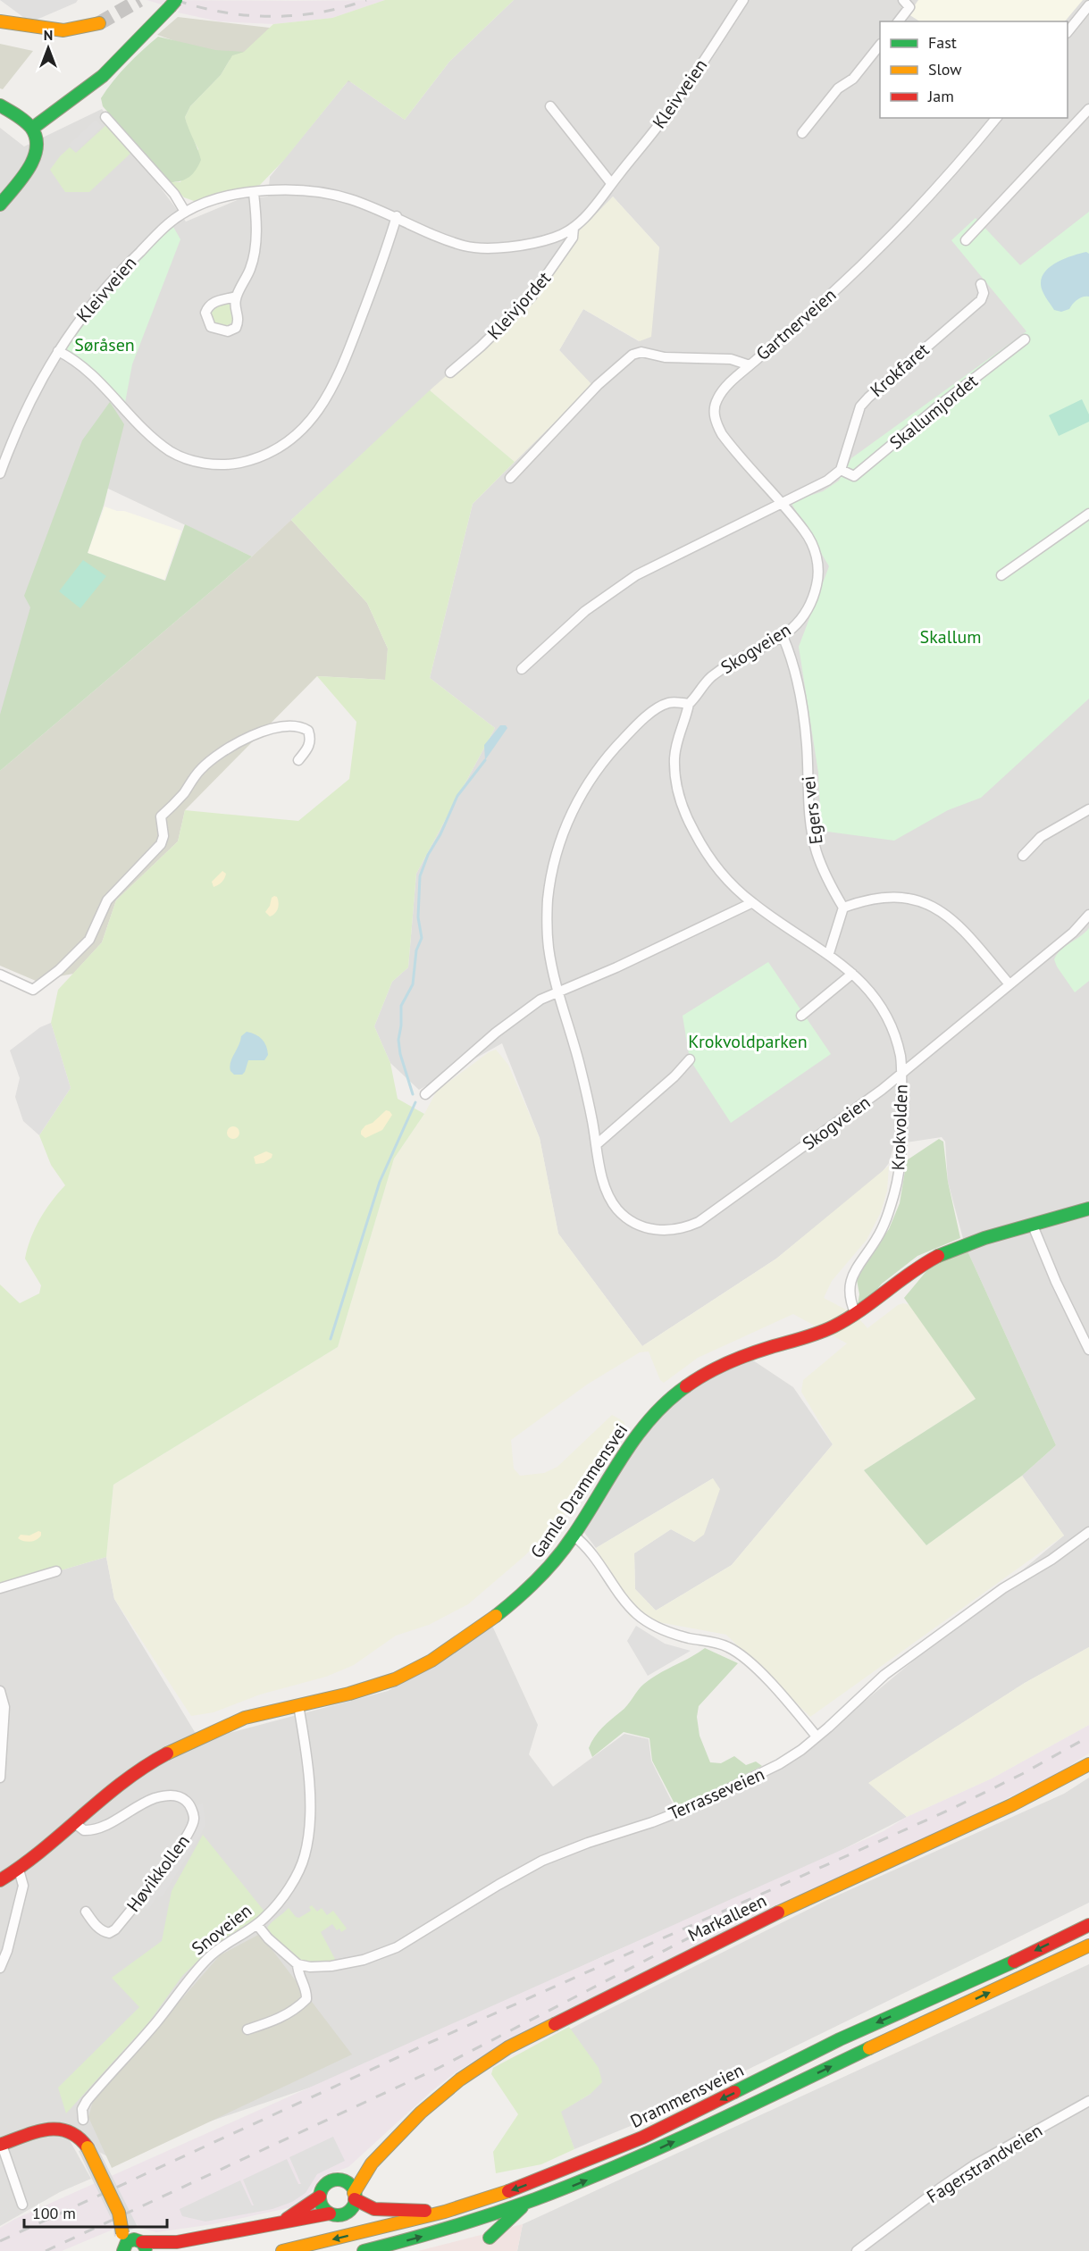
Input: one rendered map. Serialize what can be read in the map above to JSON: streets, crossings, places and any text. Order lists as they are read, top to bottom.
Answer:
{
  "streets": {
    "main road": ["Gamle Drammensvei", "Markalleen", "Drammensveien"],
    "street": [
      "Kleivveien",
      "Kleivjordet",
      "Gartnerveien",
      "Krokfaret",
      "Skallumjordet",
      "Skogveien",
      "Egers vei",
      "Krokvolden",
      "Terrasseveien",
      "Høvikkollen",
      "Snoveien",
      "Fagerstrandveien"
    ]
  },
  "crossings": [
    ["Kleivveien", "Kleivjordet"],
    ["Gartnerveien", "Skogveien"],
    ["Krokfaret", "Skallumjordet"],
    ["Skogveien", "Egers vei"],
    ["Skogveien", "Krokvolden"],
    ["Krokvolden", "Gamle Drammensvei"],
    ["Gamle Drammensvei", "Høvikkollen"],
    ["Gamle Drammensvei", "Snoveien"]
  ],
  "parks": ["Søråsen", "Skallum", "Krokvoldparken"],
  "legend": ["Fast", "Slow", "Jam"],
  "scale_bar": "100 m",
  "north": "top"
}
